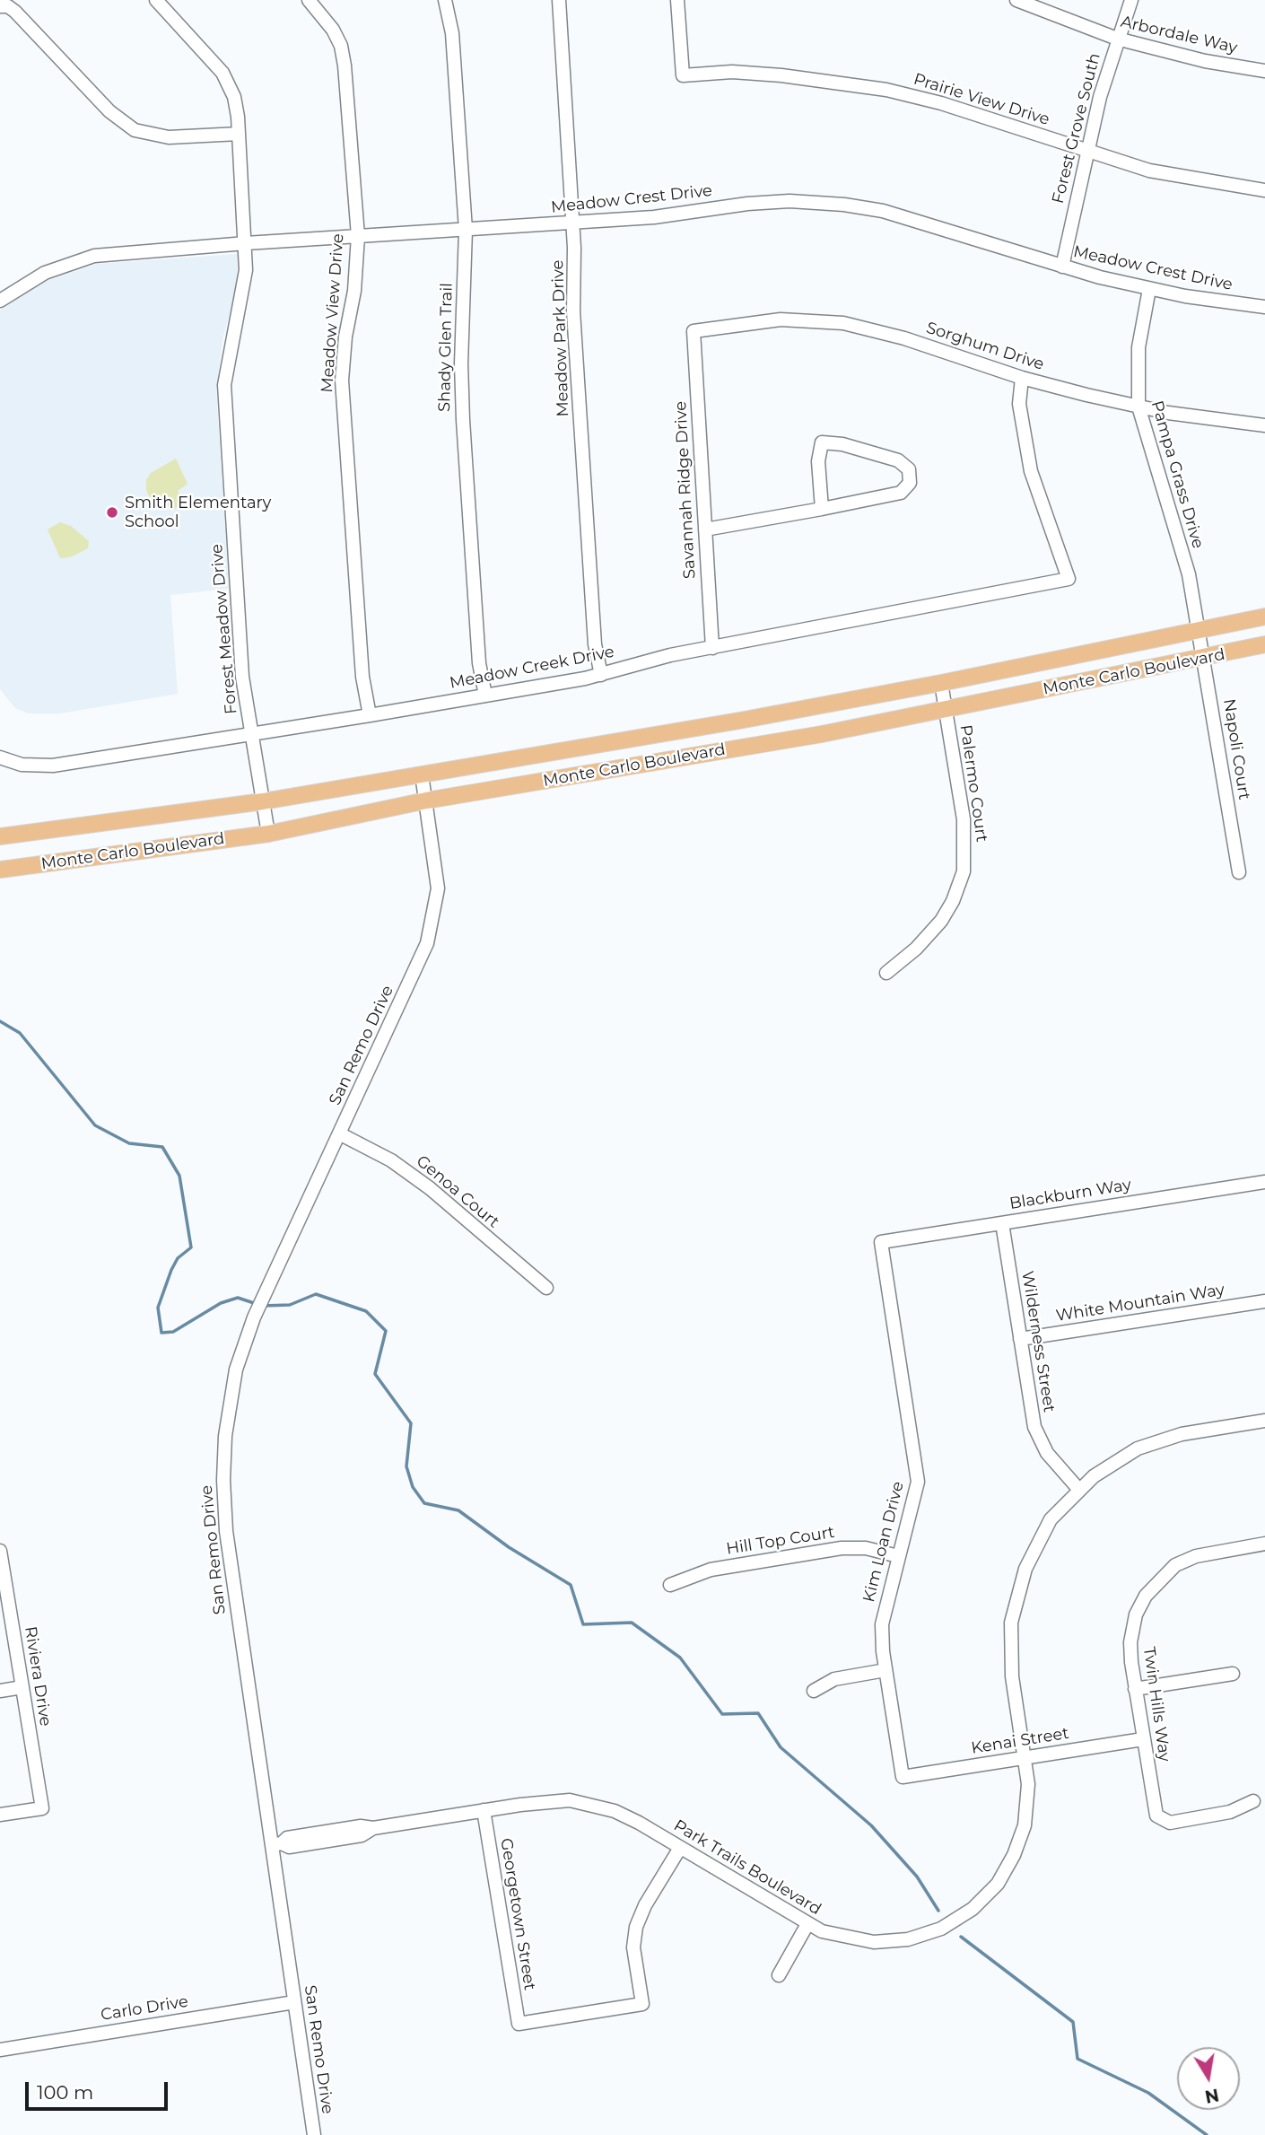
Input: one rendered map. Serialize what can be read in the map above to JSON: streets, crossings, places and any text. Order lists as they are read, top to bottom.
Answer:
{
  "streets": {
    "main road": ["Monte Carlo Boulevard"],
    "street": [
      "Arbordale Way",
      "Prairie View Drive",
      "Forest Grove South",
      "Meadow Crest Drive",
      "Meadow View Drive",
      "Meadow Park Drive",
      "Sorghum Drive",
      "Shady Glen Trail",
      "Pampa Grass Drive",
      "Savannah Ridge Drive",
      "Forest Meadow Drive",
      "Meadow Creek Drive",
      "Napoli Court",
      "Palermo Court",
      "San Remo Drive",
      "Genoa Court",
      "Blackburn Way",
      "White Mountain Way",
      "Wilderness Street",
      "Hill Top Court",
      "Kim Loan Drive",
      "Riviera Drive",
      "Twin Hills Way",
      "Kenai Street",
      "Park Trails Boulevard",
      "Georgetown Street",
      "Carlo Drive"
    ]
  },
  "crossings": [
    ["Arbordale Way", "Forest Grove South"],
    ["Prairie View Drive", "Forest Grove South"],
    ["Forest Grove South", "Meadow Crest Drive"],
    ["Meadow Crest Drive", "Meadow View Drive"],
    ["Meadow Crest Drive", "Meadow Park Drive"],
    ["Meadow Crest Drive", "Shady Glen Trail"],
    ["Meadow Crest Drive", "Pampa Grass Drive"],
    ["Meadow Crest Drive", "Forest Meadow Drive"],
    ["Meadow View Drive", "Meadow Creek Drive"],
    ["Meadow Park Drive", "Meadow Creek Drive"],
    ["Sorghum Drive", "Pampa Grass Drive"],
    ["Sorghum Drive", "Savannah Ridge Drive"],
    ["Sorghum Drive", "Meadow Creek Drive"],
    ["Shady Glen Trail", "Meadow Creek Drive"],
    ["Pampa Grass Drive", "Monte Carlo Boulevard"],
    ["Pampa Grass Drive", "Napoli Court"],
    ["Savannah Ridge Drive", "Meadow Creek Drive"],
    ["Forest Meadow Drive", "Meadow Creek Drive"],
    ["Forest Meadow Drive", "Monte Carlo Boulevard"],
    ["Monte Carlo Boulevard", "Napoli Court"],
    ["Monte Carlo Boulevard", "Palermo Court"],
    ["Monte Carlo Boulevard", "San Remo Drive"],
    ["San Remo Drive", "Genoa Court"],
    ["San Remo Drive", "Park Trails Boulevard"],
    ["San Remo Drive", "Carlo Drive"],
    ["Blackburn Way", "Wilderness Street"],
    ["Blackburn Way", "Kim Loan Drive"],
    ["White Mountain Way", "Wilderness Street"],
    ["Wilderness Street", "Park Trails Boulevard"],
    ["Hill Top Court", "Kim Loan Drive"],
    ["Kim Loan Drive", "Kenai Street"],
    ["Twin Hills Way", "Kenai Street"],
    ["Kenai Street", "Park Trails Boulevard"],
    ["Park Trails Boulevard", "Georgetown Street"]
  ],
  "places": ["Smith Elementary School"],
  "scale_bar": "100 m",
  "north": "bottom"
}
